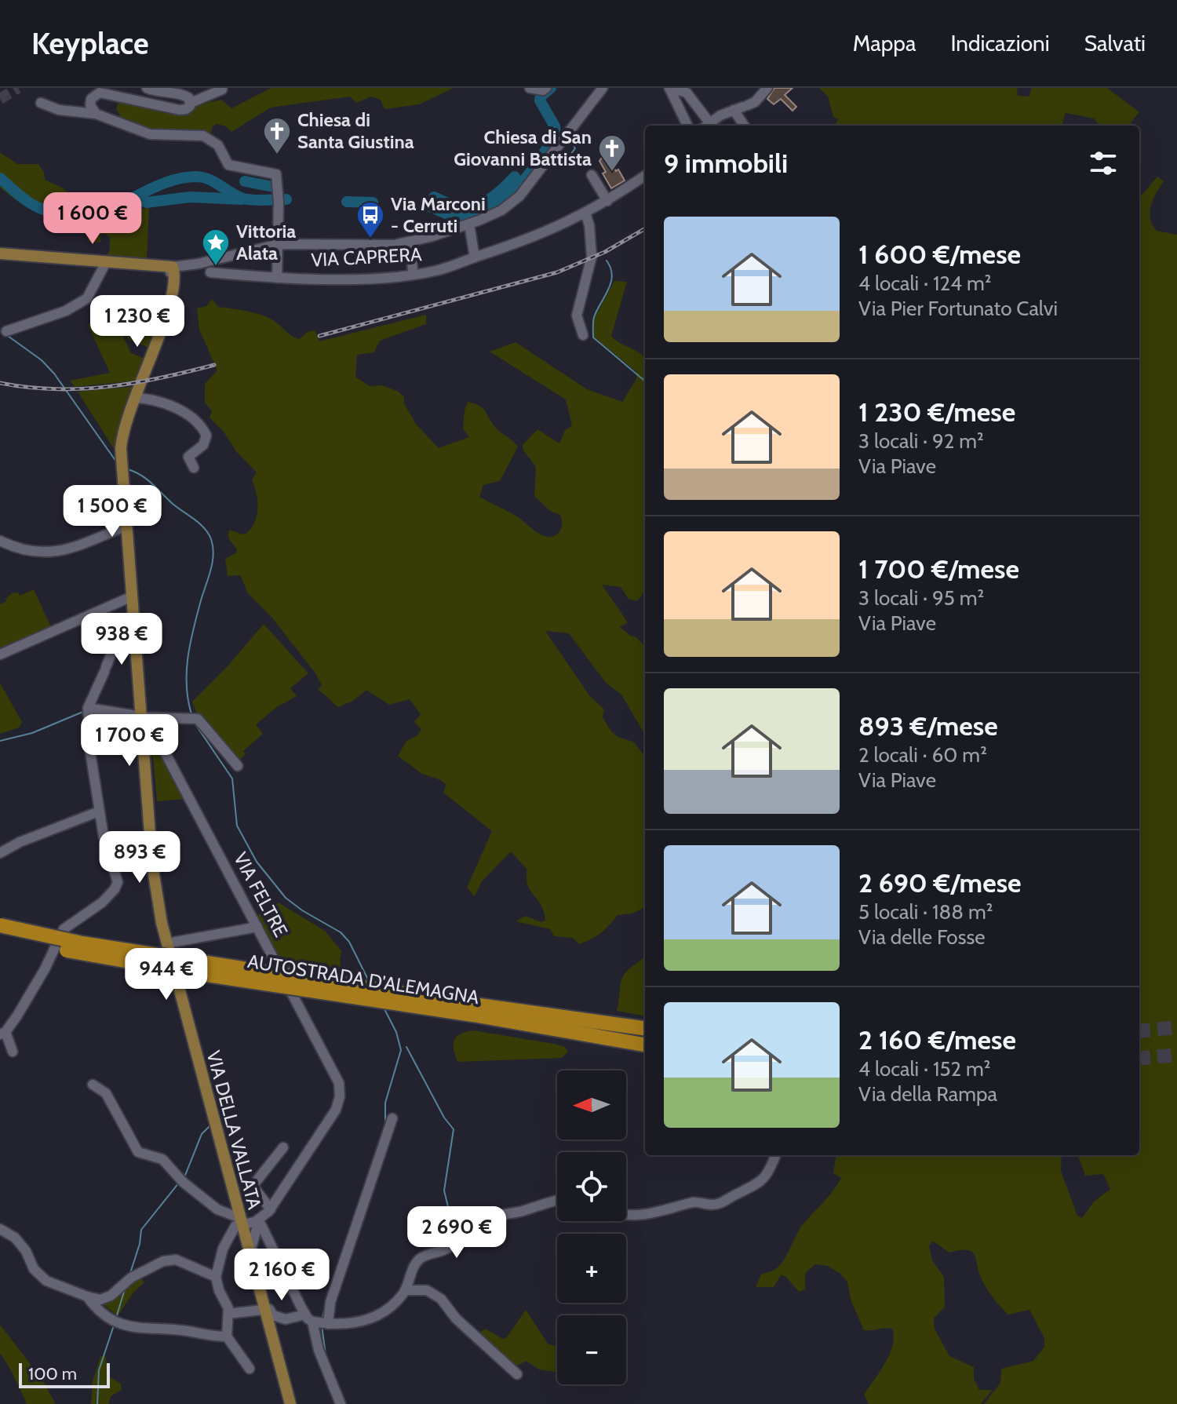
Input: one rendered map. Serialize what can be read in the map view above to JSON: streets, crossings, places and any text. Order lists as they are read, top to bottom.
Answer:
{
  "streets": {
    "highway": ["AUTOSTRADA D'ALEMAGNA"],
    "main road": ["VIA DELLA VALLATA"],
    "street": ["VIA CAPRERA", "VIA FELTRE"]
  },
  "crossings": [
    ["VIA FELTRE", "VIA DELLA VALLATA"]
  ],
  "places": {
    "church": ["Chiesa di Santa Giustina", "Chiesa di San Giovanni Battista"],
    "bus stop": ["Via Marconi - Cerruti"],
    "place": ["Vittoria Alata"]
  },
  "scale_bar": "100 m",
  "north": "left",
  "page": {
    "header": "Keyplace",
    "nav": ["Mappa", "Indicazioni", "Salvati"],
    "heading": "9 immobili",
    "price": [
      "1 600 €",
      "1 230 €",
      "1 500 €",
      "938 €",
      "1 700 €",
      "893 €",
      "944 €",
      "2 690 €",
      "2 160 €"
    ],
    "list": [
      {
        "name": "1 600 €/mese",
        "note": "4 locali · 124 m² · Via Pier Fortunato Calvi"
      },
      {
        "name": "1 230 €/mese",
        "note": "3 locali · 92 m² · Via Piave"
      },
      {
        "name": "1 700 €/mese",
        "note": "3 locali · 95 m² · Via Piave"
      },
      {
        "name": "893 €/mese",
        "note": "2 locali · 60 m² · Via Piave"
      },
      {
        "name": "2 690 €/mese",
        "note": "5 locali · 188 m² · Via delle Fosse"
      },
      {
        "name": "2 160 €/mese",
        "note": "4 locali · 152 m² · Via della Rampa"
      }
    ],
    "map_buttons": ["+", "−"],
    "scale": "100 m"
  }
}
